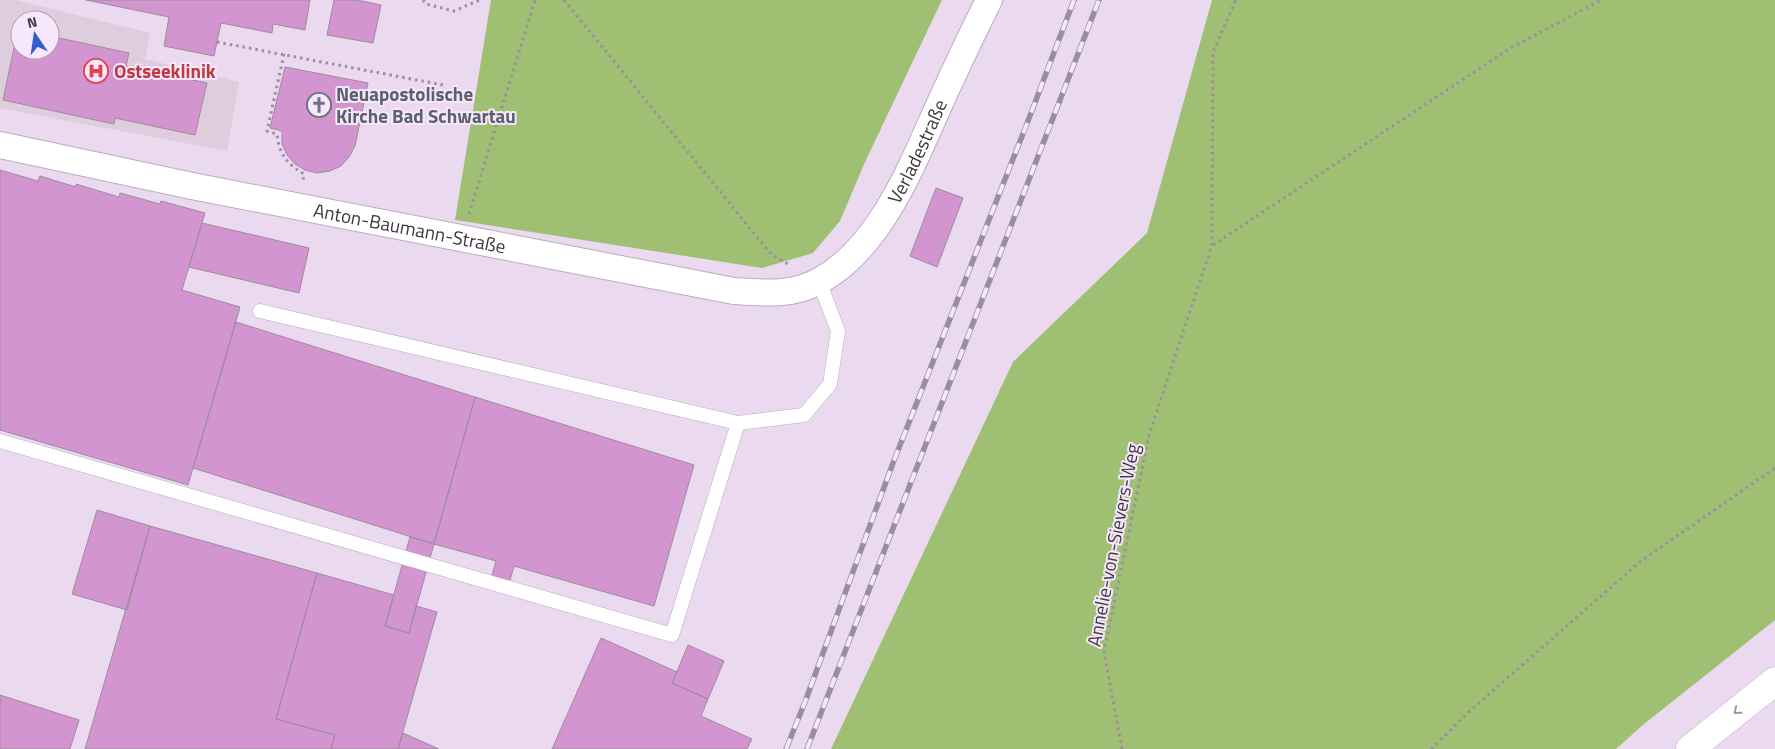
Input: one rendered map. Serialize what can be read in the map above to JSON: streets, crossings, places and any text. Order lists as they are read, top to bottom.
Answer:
{
  "streets": {
    "street": ["Verladestraße", "Anton-Baumann-Straße"],
    "path": ["Annelie-von-Sievers-Weg"]
  },
  "crossings": [
    ["Verladestraße", "Anton-Baumann-Straße"]
  ],
  "places": {
    "hospital": ["Ostseeklinik"],
    "church": ["Neuapostolische Kirche Bad Schwartau"]
  },
  "north": "top"
}
